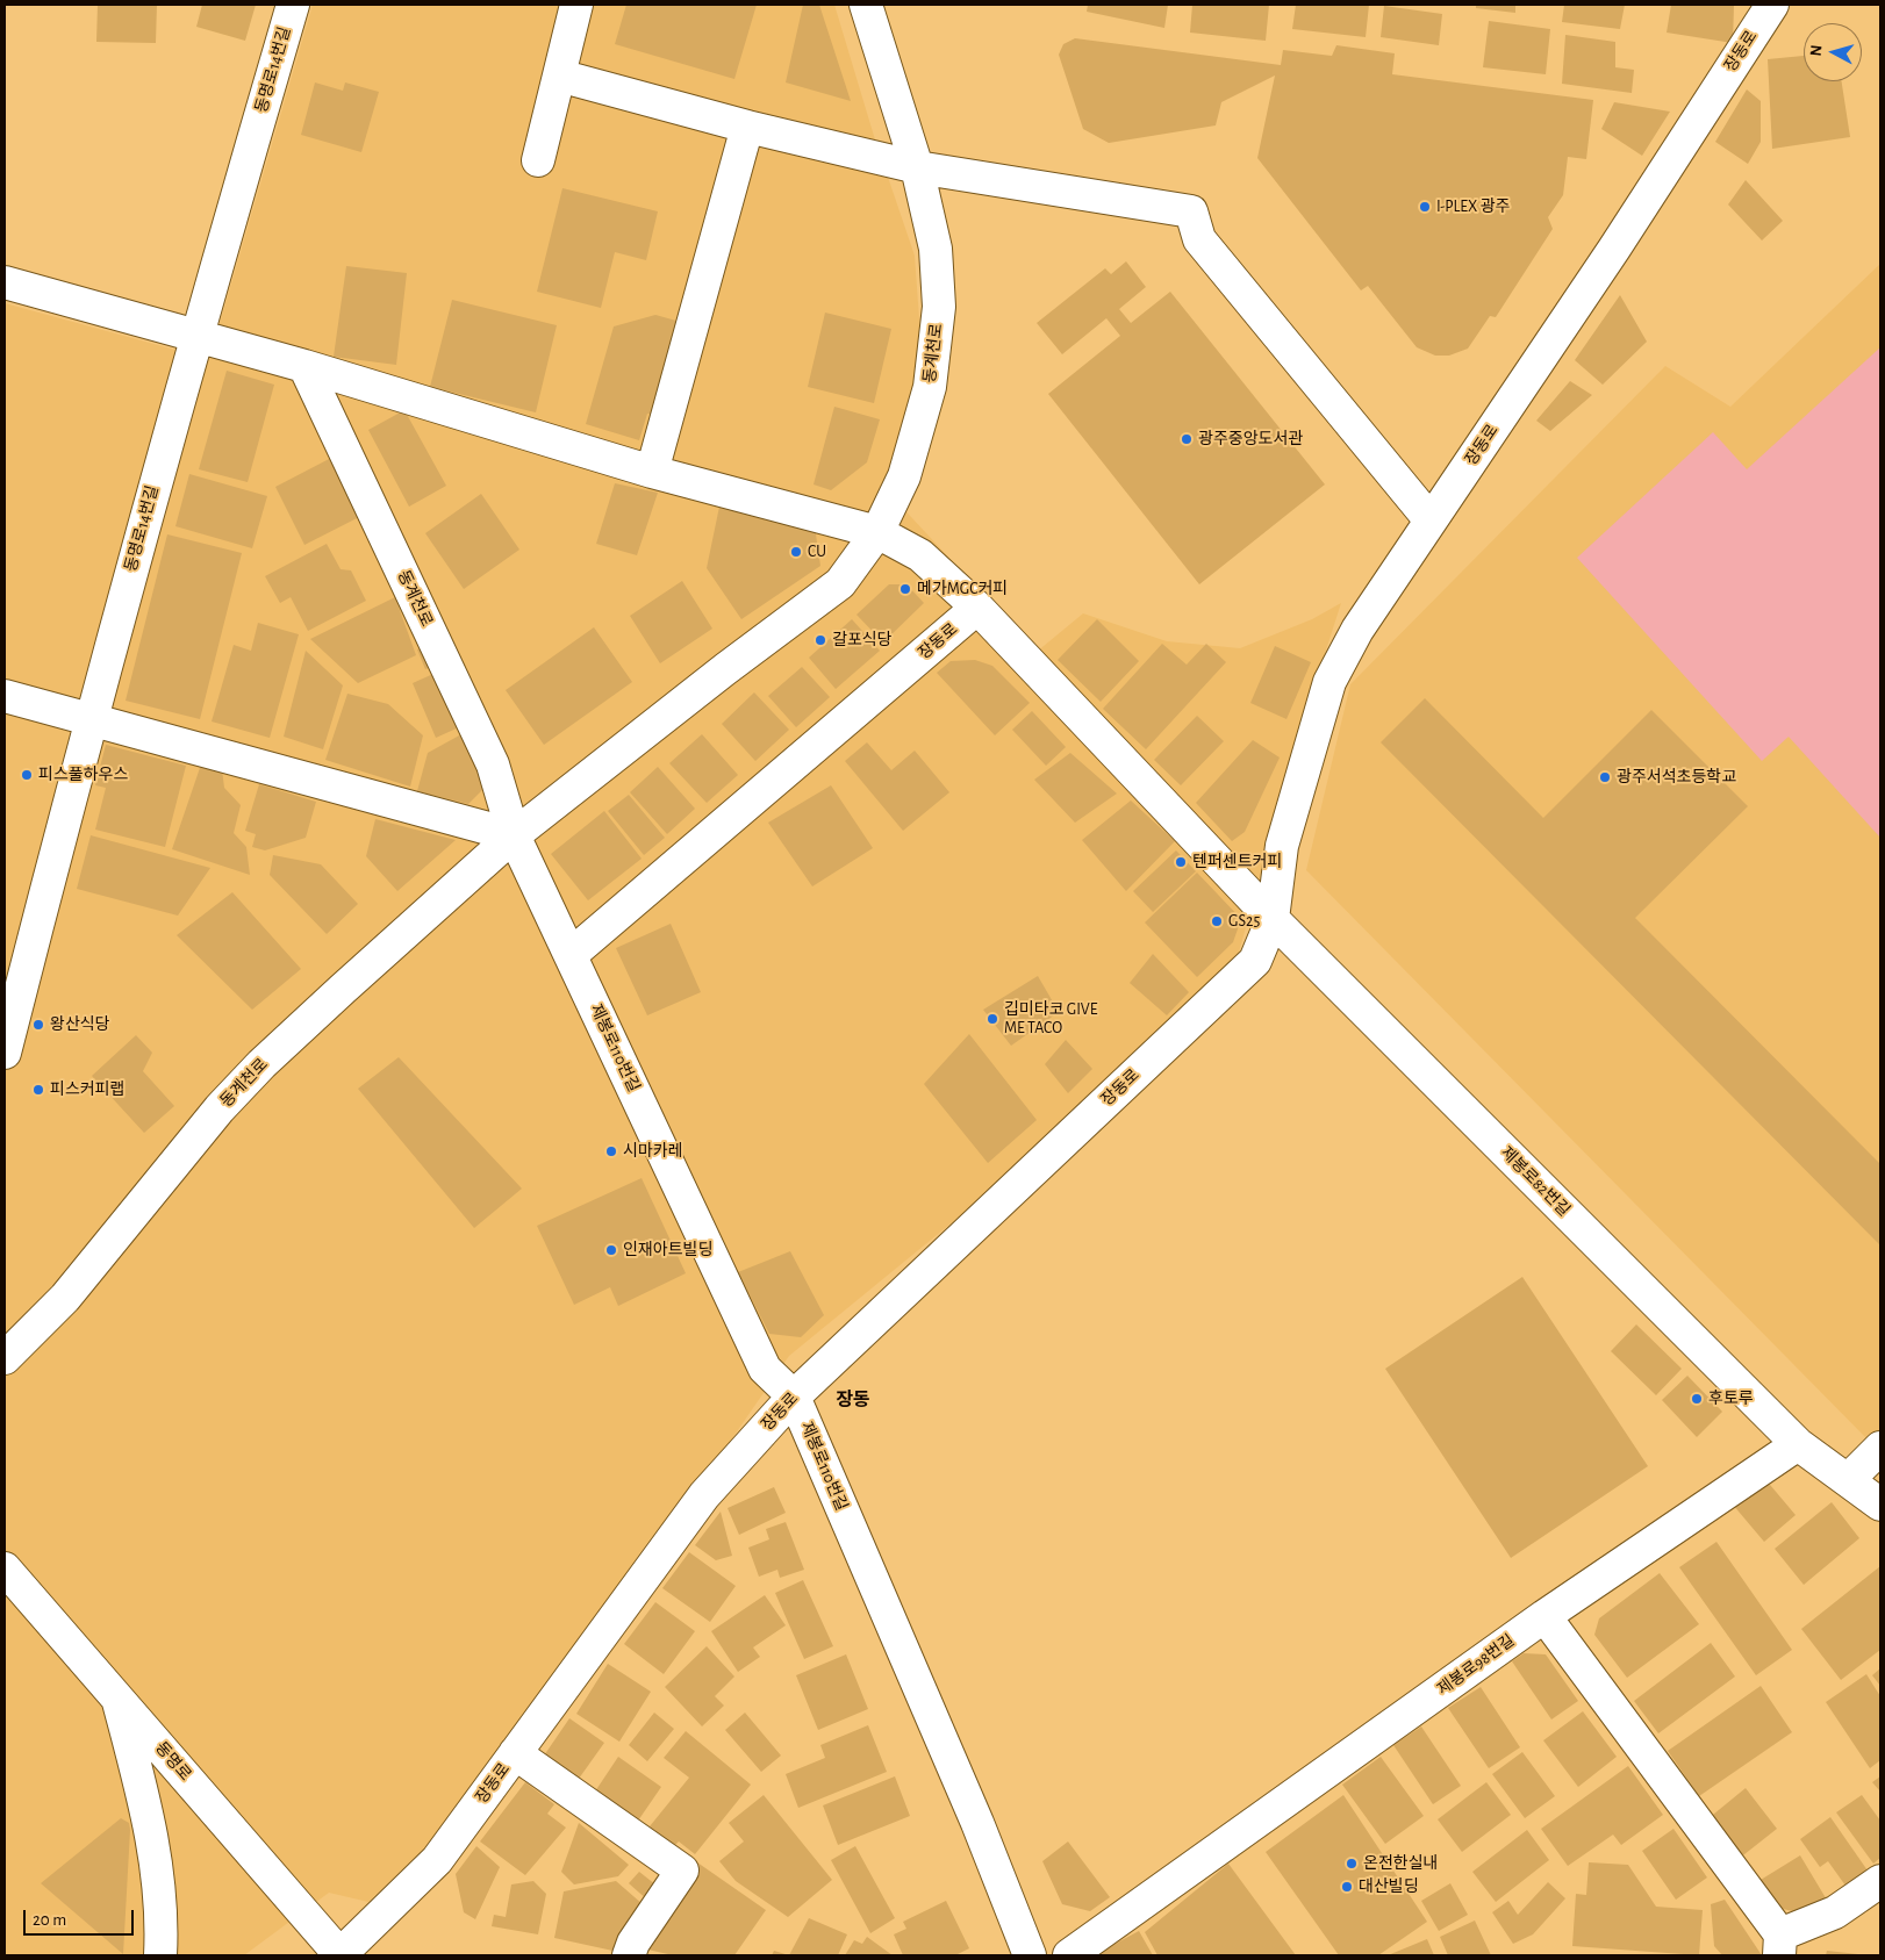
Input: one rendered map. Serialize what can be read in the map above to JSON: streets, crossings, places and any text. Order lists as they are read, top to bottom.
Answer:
{
  "streets": {
    "street": [
      "장동로",
      "동명로14번길",
      "동계천로",
      "제봉로110번길",
      "제봉로82번길",
      "제봉로98번길",
      "동명로"
    ]
  },
  "crossings": [
    ["장동로", "제봉로110번길"],
    ["장동로", "제봉로82번길"],
    ["장동로", "동명로"],
    ["동계천로", "제봉로110번길"]
  ],
  "districts": ["장동"],
  "places": [
    "I-PLEX 광주",
    "광주중앙도서관",
    "CU",
    "메가MGC커피",
    "갈포식당",
    "피스풀하우스",
    "광주서석초등학교",
    "텐퍼센트커피",
    "GS25",
    "깁미타코 GIVE ME TACO",
    "왕산식당",
    "피스커피랩",
    "시마카레",
    "인재아트빌딩",
    "후토루",
    "온전한실내",
    "대산빌딩"
  ],
  "scale_bar": "20 m",
  "north": "left"
}
